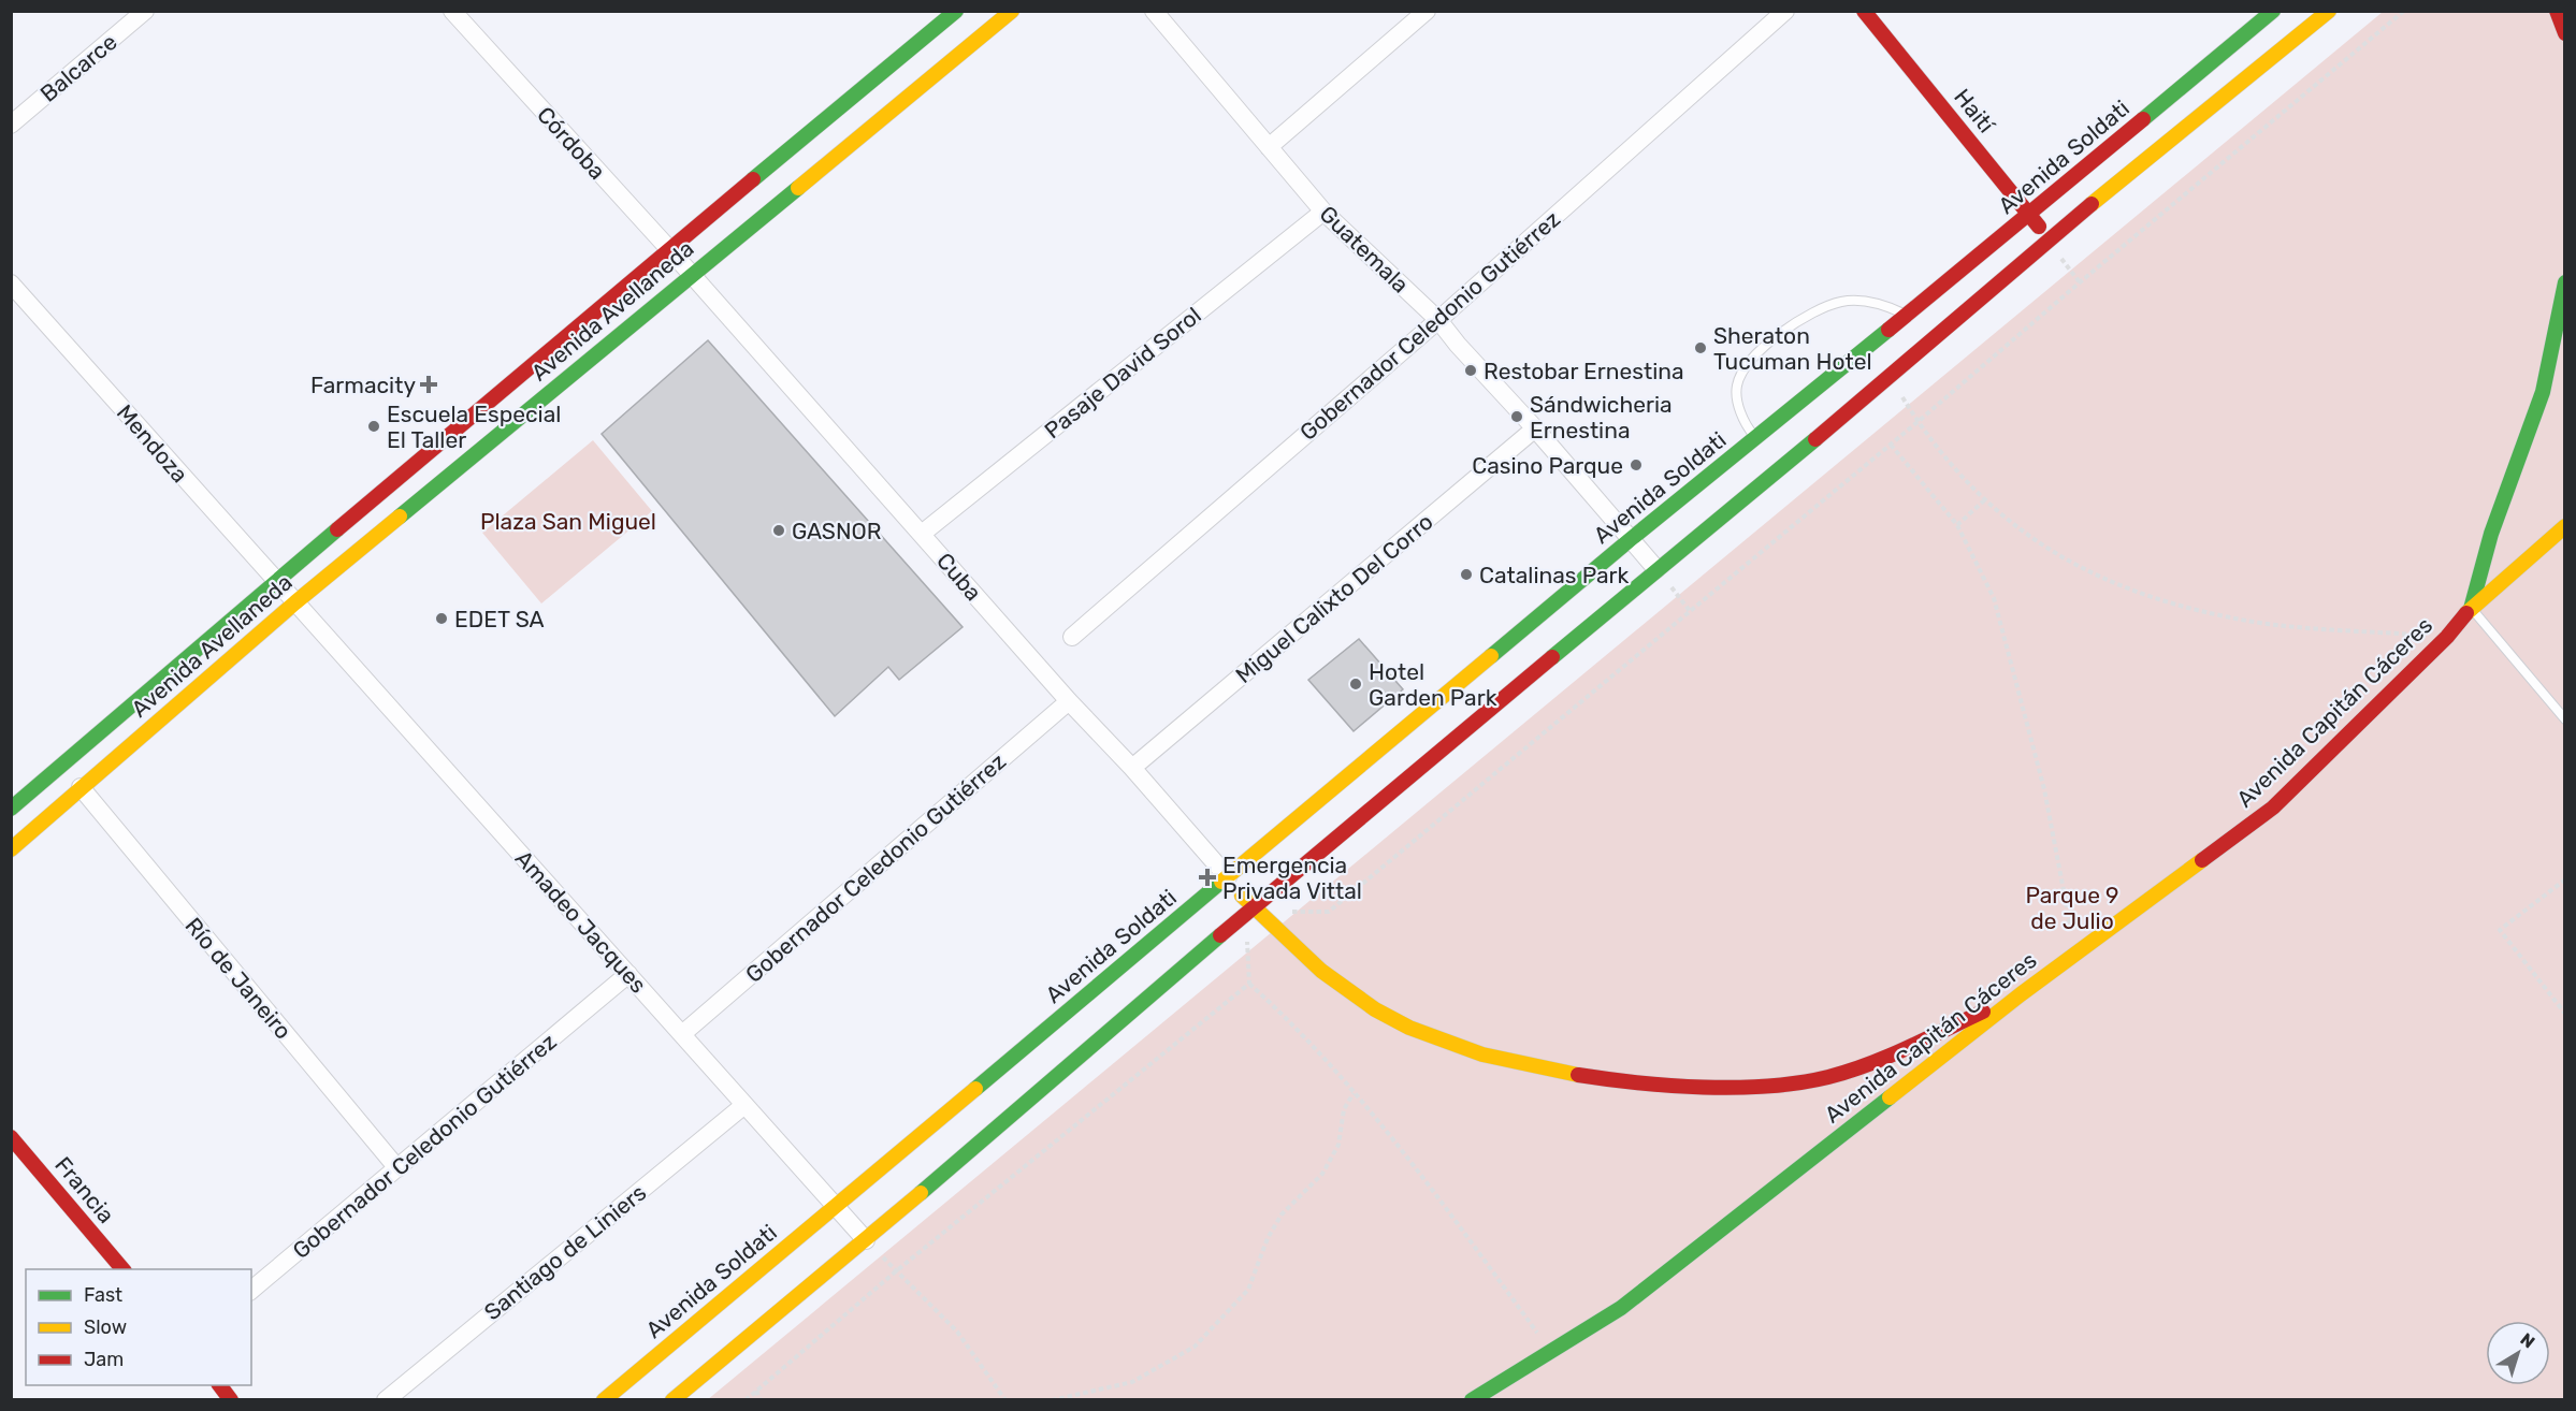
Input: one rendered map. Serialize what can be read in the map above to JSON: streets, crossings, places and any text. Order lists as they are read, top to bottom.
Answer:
{
  "streets": {
    "main road": [
      "Haití",
      "Avenida Soldati",
      "Avenida Avellaneda",
      "Avenida Capitán Cáceres",
      "Francia"
    ],
    "street": [
      "Balcarce",
      "Córdoba",
      "Guatemala",
      "Gobernador Celedonio Gutiérrez",
      "Pasaje David Sorol",
      "Mendoza",
      "Cuba",
      "Miguel Calixto Del Corro",
      "Amadeo Jacques",
      "Río de Janeiro",
      "Santiago de Liniers"
    ]
  },
  "crossings": [
    ["Haití", "Avenida Soldati"],
    ["Córdoba", "Avenida Avellaneda"],
    ["Córdoba", "Cuba"],
    ["Avenida Soldati", "Guatemala"],
    ["Avenida Soldati", "Cuba"],
    ["Avenida Soldati", "Amadeo Jacques"],
    ["Guatemala", "Gobernador Celedonio Gutiérrez"],
    ["Guatemala", "Pasaje David Sorol"],
    ["Guatemala", "Miguel Calixto Del Corro"],
    ["Avenida Avellaneda", "Mendoza"],
    ["Avenida Avellaneda", "Cuba"],
    ["Avenida Avellaneda", "Amadeo Jacques"],
    ["Avenida Avellaneda", "Río de Janeiro"],
    ["Gobernador Celedonio Gutiérrez", "Cuba"],
    ["Gobernador Celedonio Gutiérrez", "Amadeo Jacques"],
    ["Gobernador Celedonio Gutiérrez", "Río de Janeiro"],
    ["Pasaje David Sorol", "Cuba"],
    ["Mendoza", "Amadeo Jacques"],
    ["Cuba", "Miguel Calixto Del Corro"],
    ["Amadeo Jacques", "Santiago de Liniers"]
  ],
  "parks": ["Plaza San Miguel", "Parque 9 de Julio"],
  "places": {
    "other": [
      "Sheraton Tucuman Hotel",
      "Restobar Ernestina",
      "Sándwicheria Ernestina",
      "Escuela Especial El Taller",
      "Casino Parque",
      "GASNOR",
      "Catalinas Park",
      "EDET SA",
      "Hotel Garden Park"
    ],
    "health": ["Farmacity", "Emergencia Privada Vittal"]
  },
  "legend": ["Fast", "Slow", "Jam"],
  "north": "top right"
}
